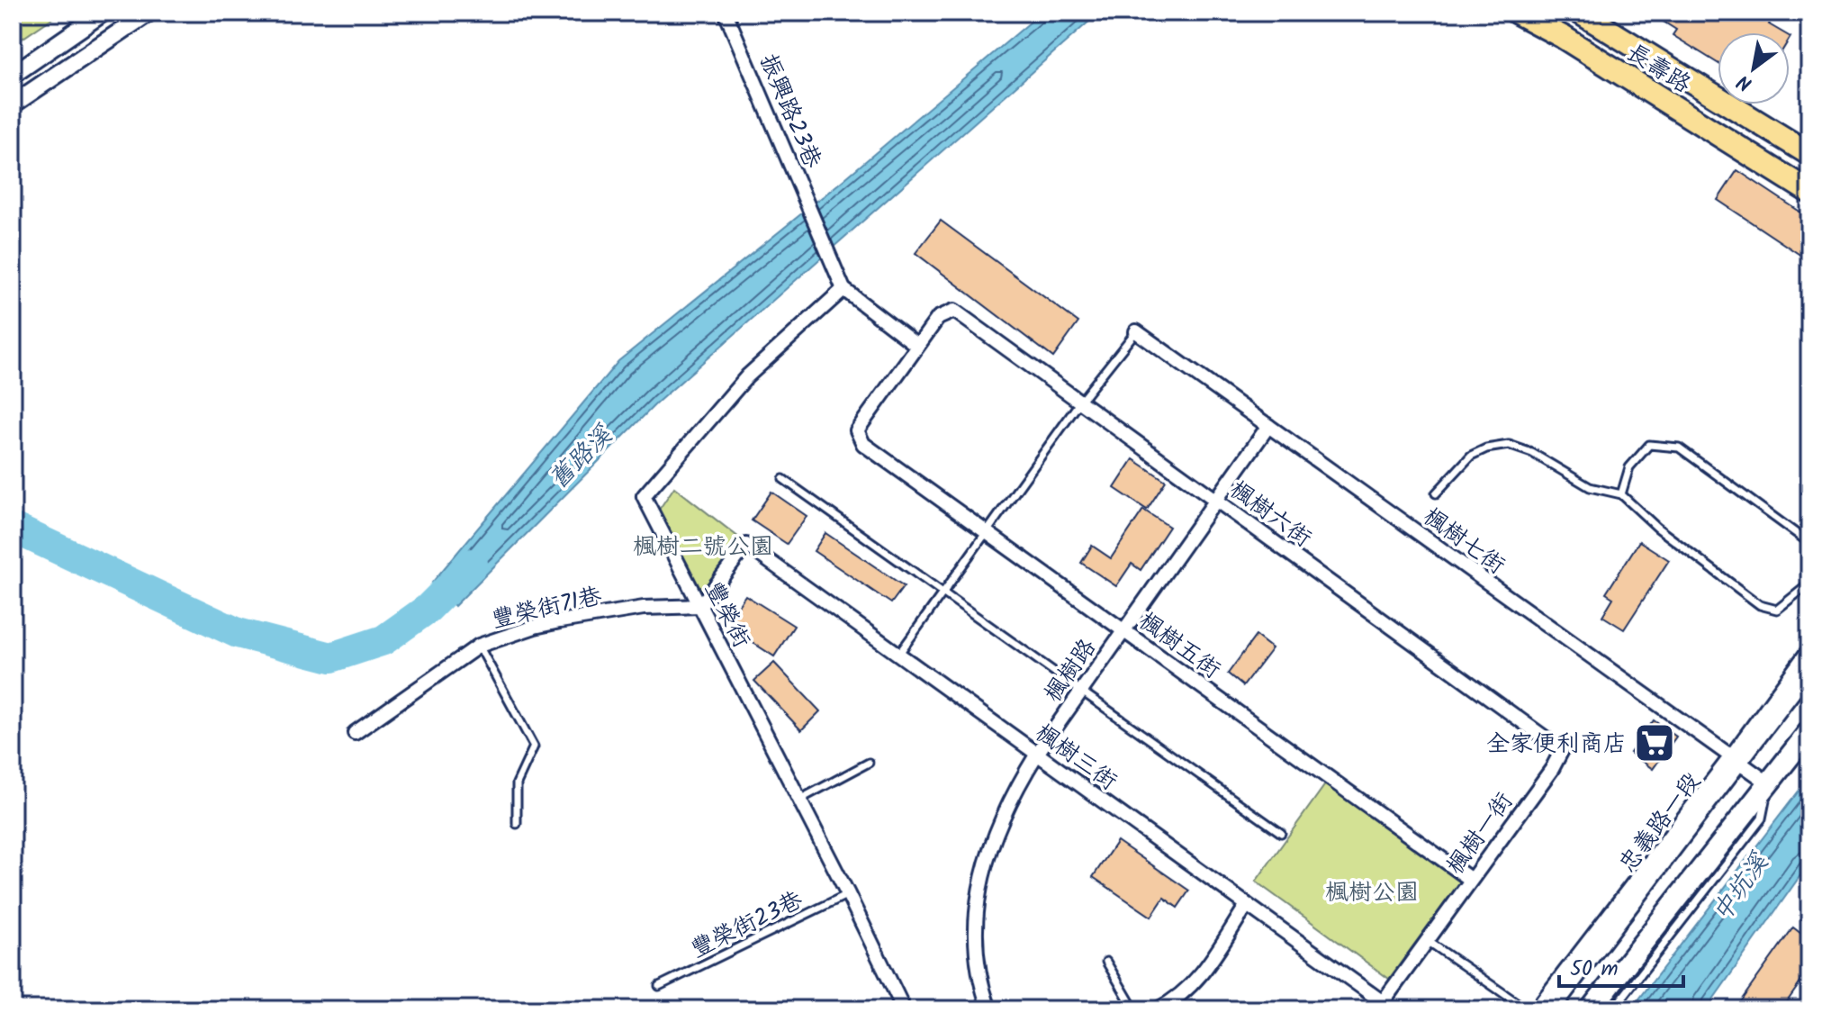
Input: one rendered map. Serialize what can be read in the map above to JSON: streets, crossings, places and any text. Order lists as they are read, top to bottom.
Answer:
{
  "streets": {
    "main road": ["長壽路", "忠義路一段"],
    "street": [
      "振興路23巷",
      "楓樹六街",
      "楓樹七街",
      "豐榮街71巷",
      "豐榮街",
      "楓樹五街",
      "楓樹路",
      "楓樹三街",
      "楓樹一街"
    ],
    "lane": ["豐榮街23巷"]
  },
  "crossings": [
    ["振興路23巷", "豐榮街"],
    ["楓樹六街", "楓樹五街"],
    ["楓樹六街", "楓樹路"],
    ["楓樹六街", "楓樹一街"],
    ["楓樹七街", "楓樹路"],
    ["楓樹七街", "忠義路一段"],
    ["豐榮街71巷", "豐榮街"],
    ["豐榮街71巷", "楓樹三街"],
    ["豐榮街", "楓樹三街"],
    ["豐榮街", "豐榮街23巷"],
    ["楓樹五街", "楓樹路"],
    ["楓樹五街", "楓樹一街"],
    ["楓樹路", "楓樹三街"],
    ["楓樹三街", "楓樹一街"]
  ],
  "water": ["舊路溪", "中坑溪"],
  "parks": ["楓樹二號公園", "楓樹公園"],
  "places": {
    "supermarket": ["全家便利商店"]
  },
  "scale_bar": "50 m",
  "north": "bottom left"
}
